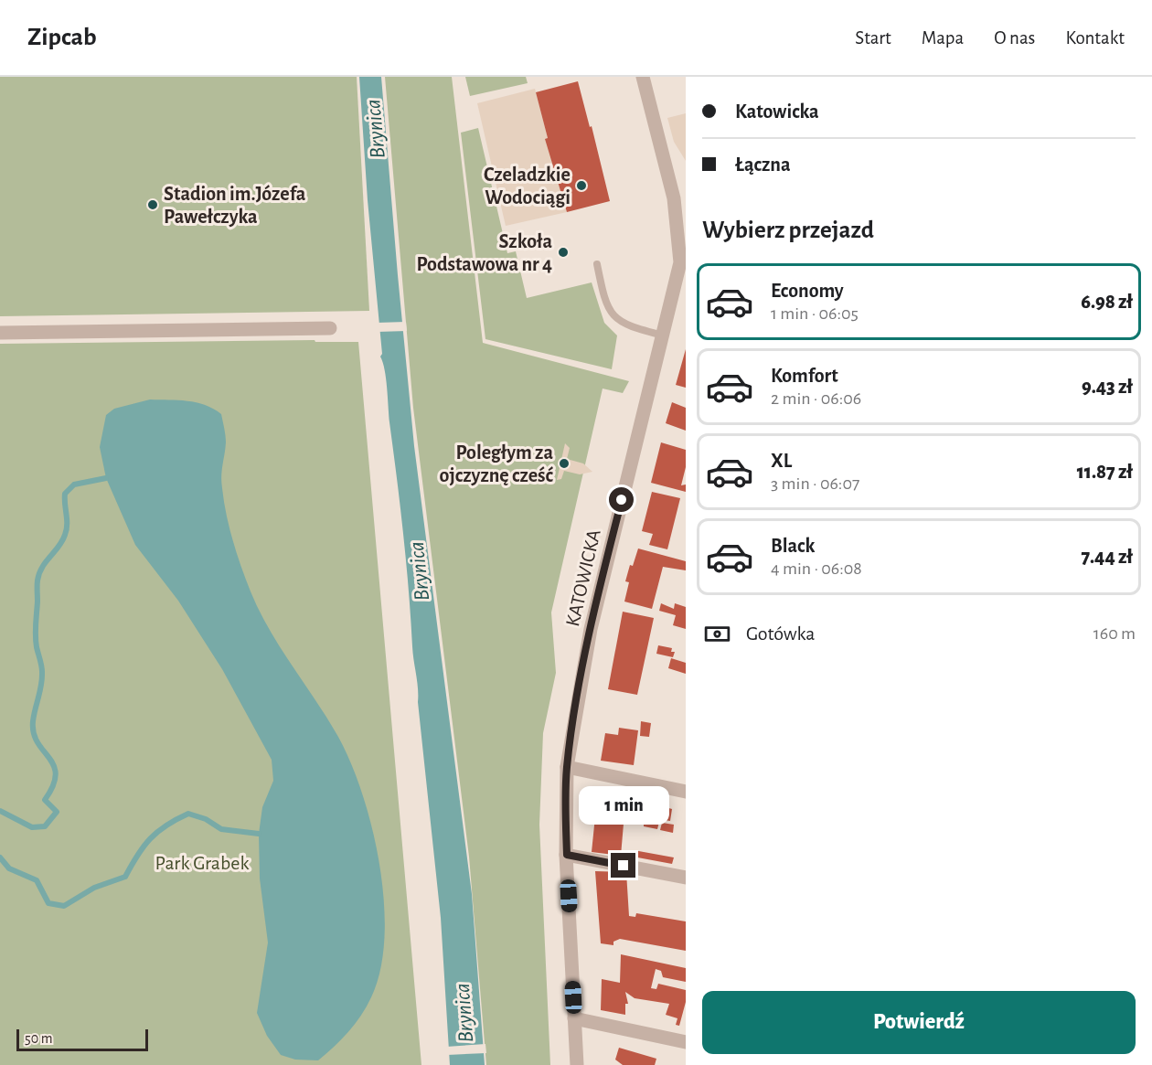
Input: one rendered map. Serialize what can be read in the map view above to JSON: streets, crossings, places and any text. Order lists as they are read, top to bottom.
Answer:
{
  "streets": {
    "street": ["KATOWICKA"]
  },
  "water": ["Brynica"],
  "parks": ["Park Grabek"],
  "places": [
    "Czeladzkie Wodociągi",
    "Stadion im.Józefa Pawełczyka",
    "Szkoła Podstawowa nr 4",
    "Poległym za ojczyznę cześć"
  ],
  "scale_bar": "50 m",
  "page": {
    "header": "Zipcab",
    "nav": [
      "Start",
      "Mapa",
      "O nas",
      "Kontakt"
    ],
    "banner": ["Katowicka", "Łączna"],
    "heading": "Wybierz przejazd",
    "list": [
      {
        "name": "Economy",
        "note": "1 min · 06:05",
        "value": "6.98 zł"
      },
      {
        "name": "Komfort",
        "note": "2 min · 06:06",
        "value": "9.43 zł"
      },
      {
        "name": "XL",
        "note": "3 min · 06:07",
        "value": "11.87 zł"
      },
      {
        "name": "Black",
        "note": "4 min · 06:08",
        "value": "7.44 zł"
      }
    ],
    "pay": ["Gotówka", "160 m"],
    "bubble": "1 min",
    "buttons": "Potwierdź",
    "scale": "50 m"
  }
}
